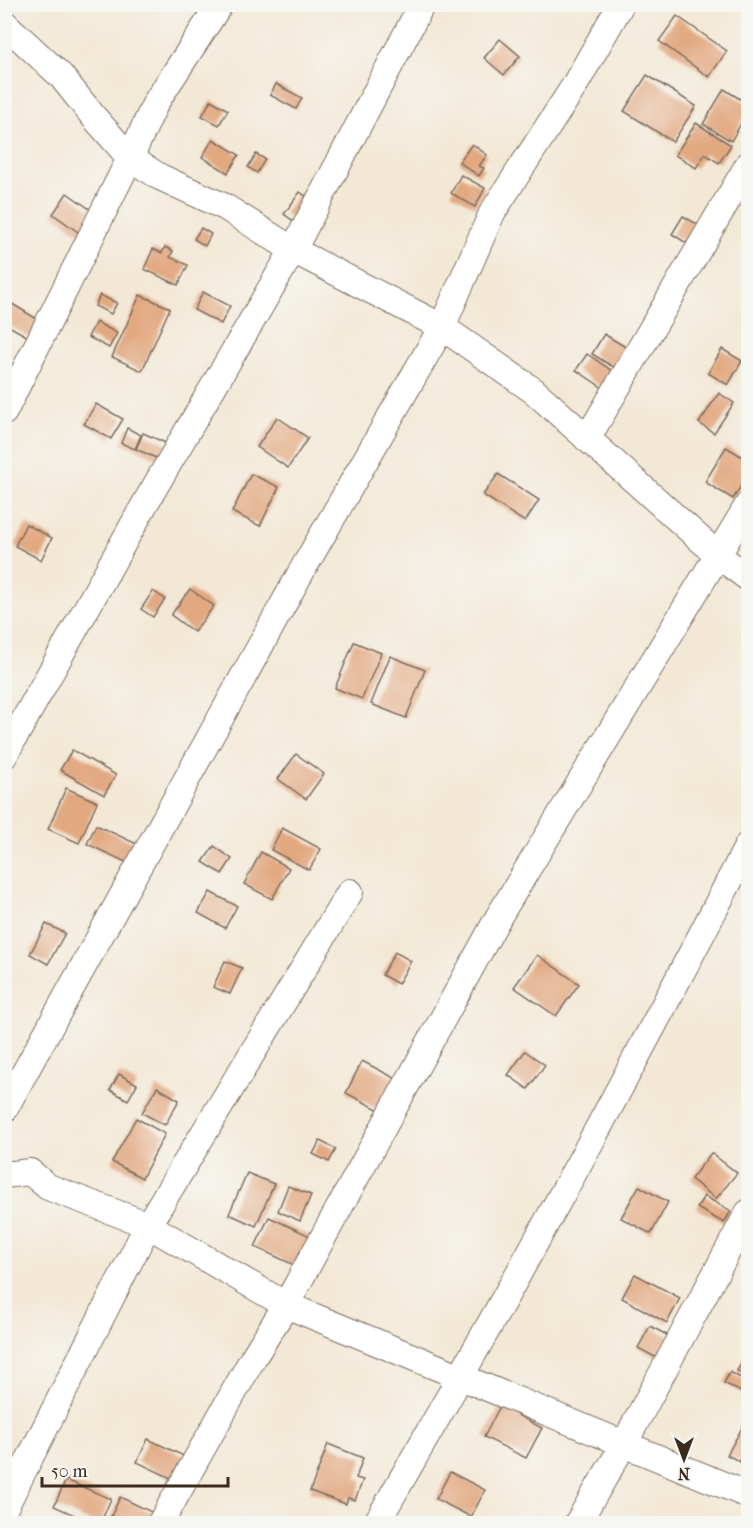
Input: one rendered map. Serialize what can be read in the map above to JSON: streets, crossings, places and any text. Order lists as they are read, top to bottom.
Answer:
{
  "scale_bar": "50 m",
  "north": "bottom"
}
